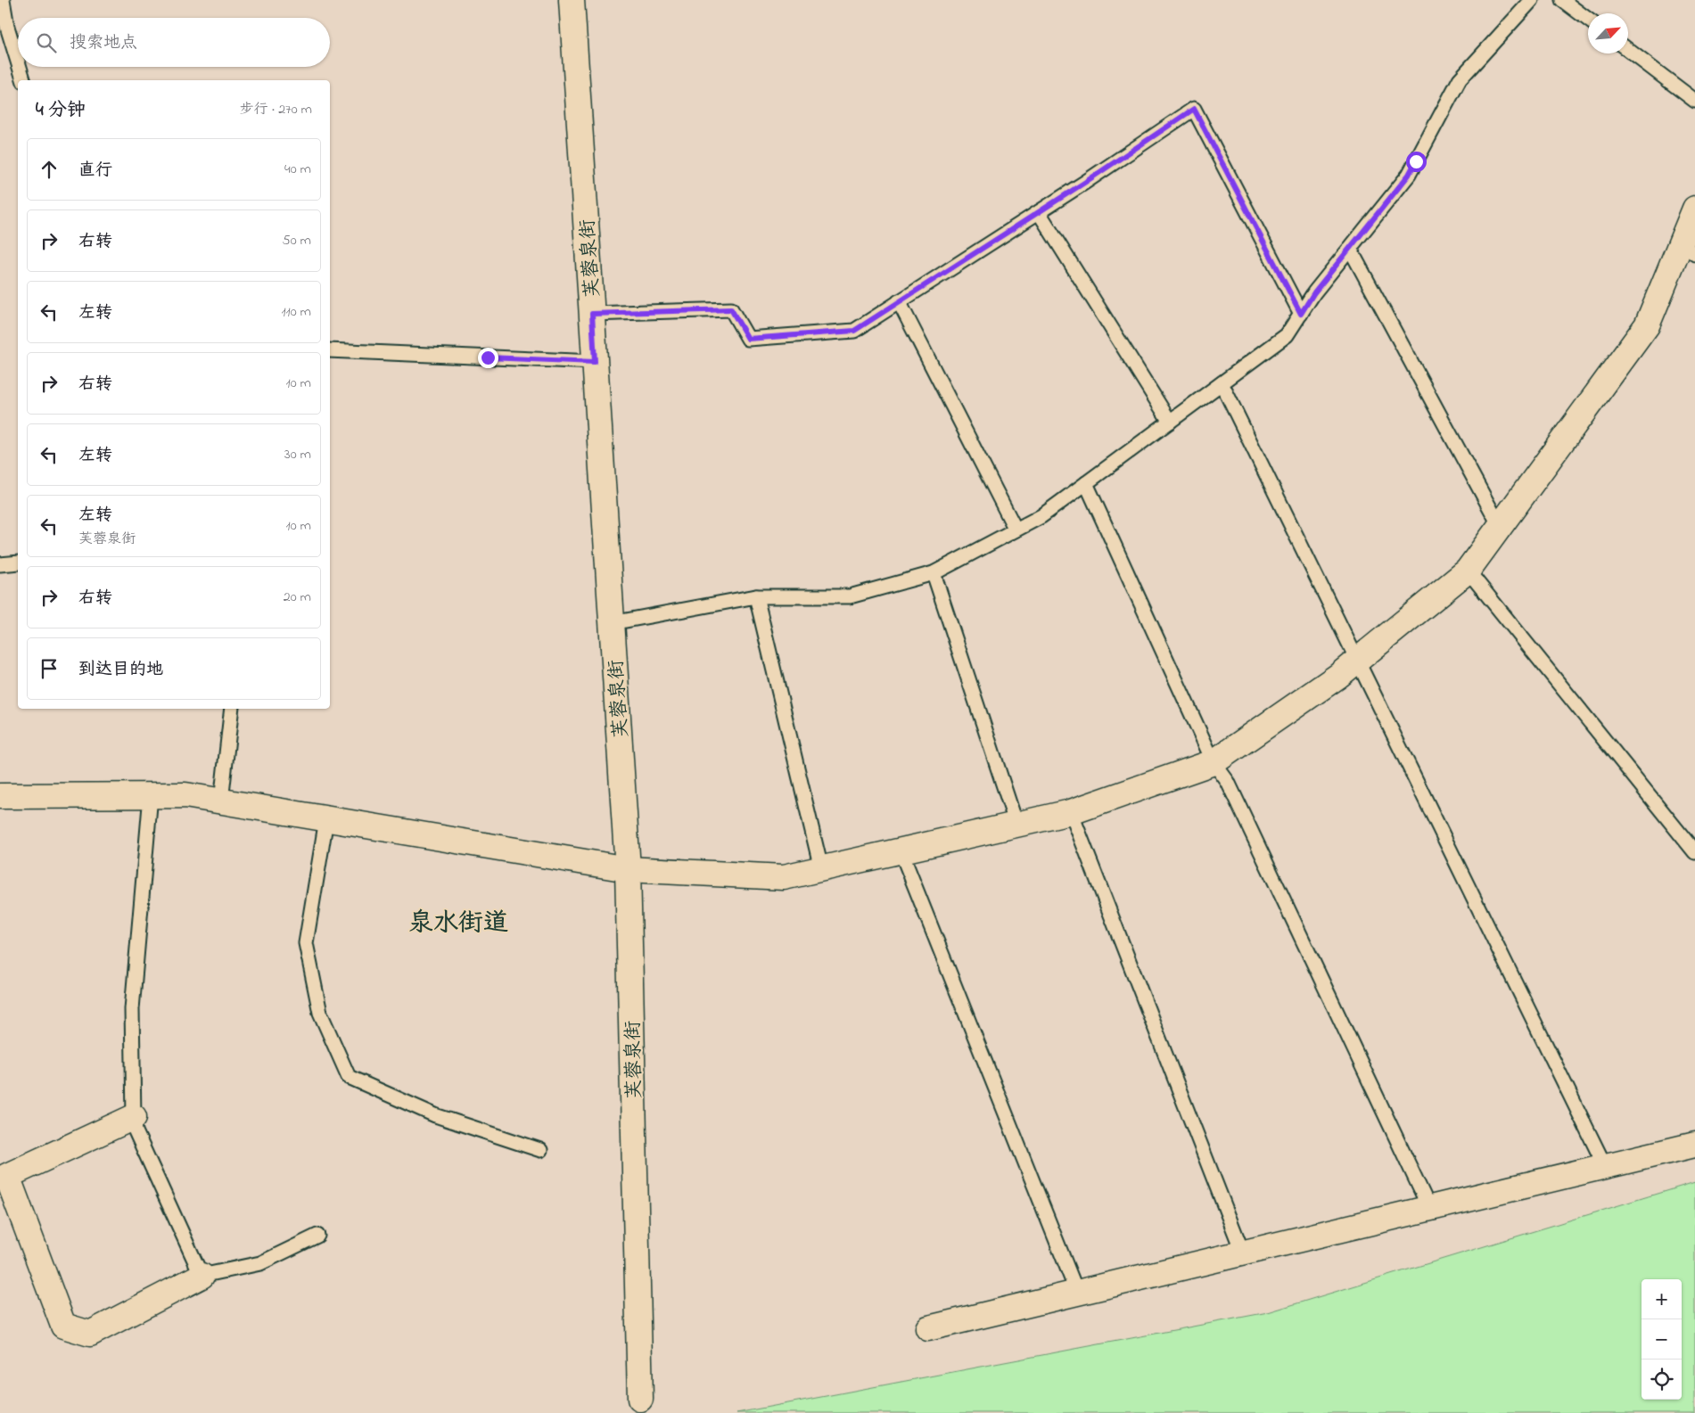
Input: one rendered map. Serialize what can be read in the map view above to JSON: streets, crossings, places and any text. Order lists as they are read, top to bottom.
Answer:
{
  "streets": {
    "street": ["芙蓉泉街"]
  },
  "districts": ["泉水街道"],
  "north": "top right",
  "page": {
    "search": "搜索地点",
    "heading": ["4 分钟", "步行 · 270 m"],
    "list": [
      ["直行", "40 m"],
      ["右转", "50 m"],
      ["左转", "110 m"],
      ["右转", "10 m"],
      ["左转", "30 m"],
      ["左转", "芙蓉泉街", "10 m"],
      ["右转", "20 m"],
      "到达目的地"
    ],
    "map_buttons": ["+", "−"]
  }
}
